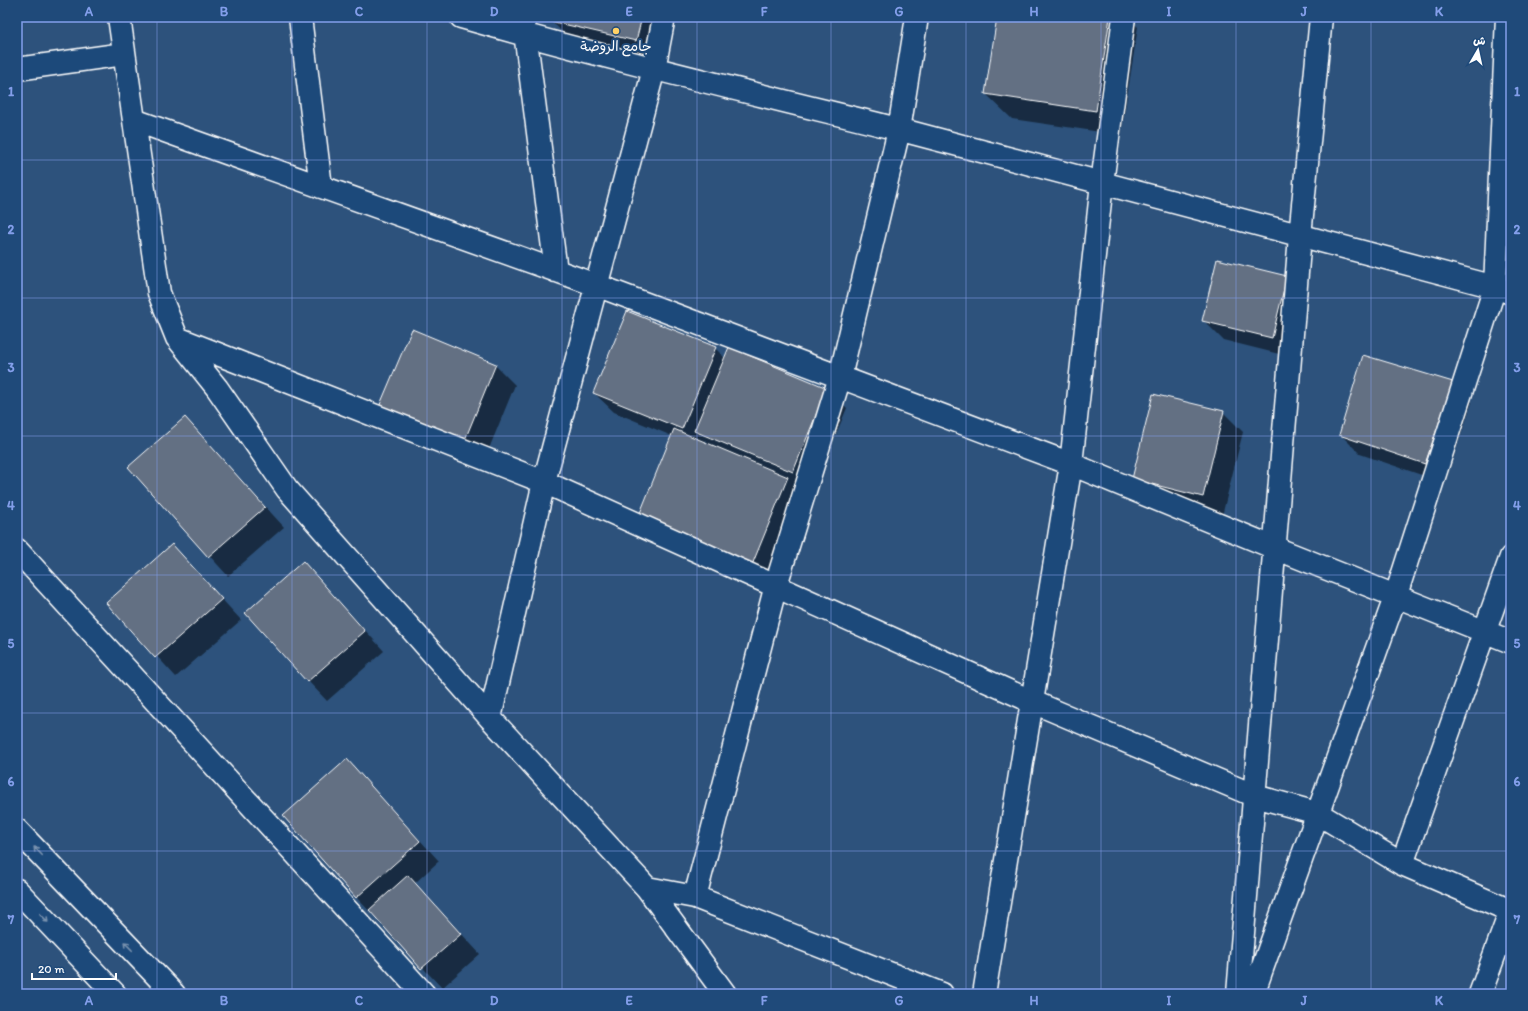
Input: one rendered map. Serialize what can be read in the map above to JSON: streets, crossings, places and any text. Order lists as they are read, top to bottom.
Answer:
{
  "places": ["جامع الروضة"],
  "scale_bar": "20 m",
  "north": "top",
  "grid": {
    "columns": [
      "A",
      "B",
      "C",
      "D",
      "E",
      "F",
      "G",
      "H",
      "I",
      "J",
      "K"
    ],
    "rows": [
      "1",
      "2",
      "3",
      "4",
      "5",
      "6",
      "7"
    ]
  }
}
